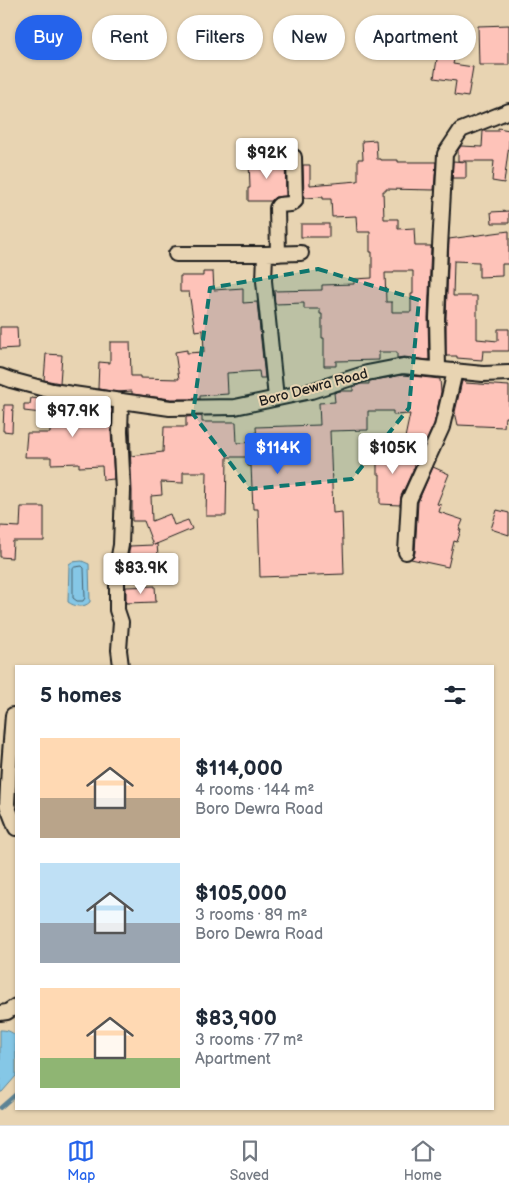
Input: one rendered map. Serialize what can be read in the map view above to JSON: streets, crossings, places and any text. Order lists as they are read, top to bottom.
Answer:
{
  "streets": {
    "street": ["Boro Dewra Road"]
  },
  "page": {
    "chip": [
      "Buy",
      "Rent",
      "Filters",
      "New",
      "Apartment"
    ],
    "price": [
      "$92K",
      "$97.9K",
      "$114K",
      "$105K",
      "$83.9K"
    ],
    "heading": "5 homes",
    "list": [
      {
        "name": "$114,000",
        "note": "4 rooms · 144 m² · Boro Dewra Road"
      },
      {
        "name": "$105,000",
        "note": "3 rooms · 89 m² · Boro Dewra Road"
      },
      {
        "name": "$83,900",
        "note": "3 rooms · 77 m² · Apartment"
      }
    ],
    "tabs": ["Map", "Saved", "Home"]
  }
}
